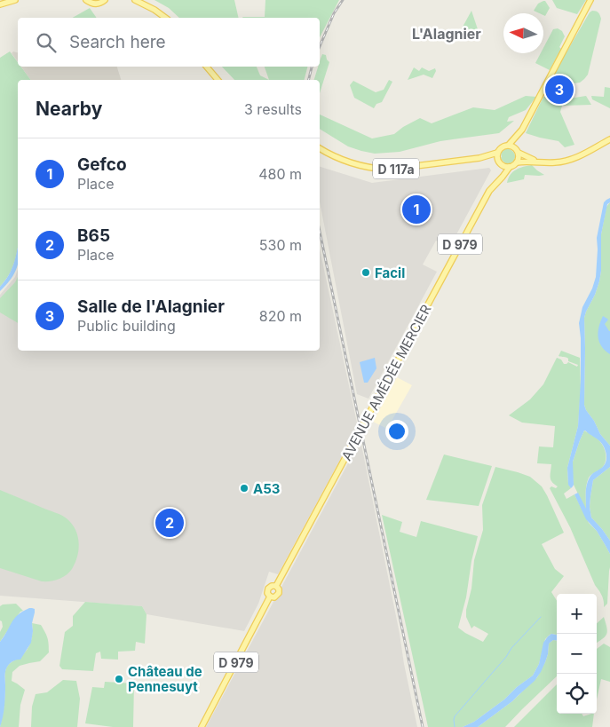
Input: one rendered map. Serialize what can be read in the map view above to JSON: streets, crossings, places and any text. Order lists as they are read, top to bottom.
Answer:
{
  "streets": {
    "main road": ["D 117a", "D 979", "AVENUE AMÉDÉE MERCIER"]
  },
  "crossings": [
    ["D 117a", "AVENUE AMÉDÉE MERCIER"],
    ["D 979", "AVENUE AMÉDÉE MERCIER"]
  ],
  "districts": ["L'Alagnier"],
  "places": ["Facil", "A53", "Château de Pennesuyt"],
  "north": "left",
  "page": {
    "search": "Search here",
    "pins": ["3", "1", "2"],
    "heading": ["Nearby", "3 results"],
    "list": [
      {
        "mark": "1",
        "name": "Gefco",
        "note": "Place",
        "value": "480 m"
      },
      {
        "mark": "2",
        "name": "B65",
        "note": "Place",
        "value": "530 m"
      },
      {
        "mark": "3",
        "name": "Salle de l'Alagnier",
        "note": "Public building",
        "value": "820 m"
      }
    ],
    "map_buttons": ["+", "−"]
  }
}
